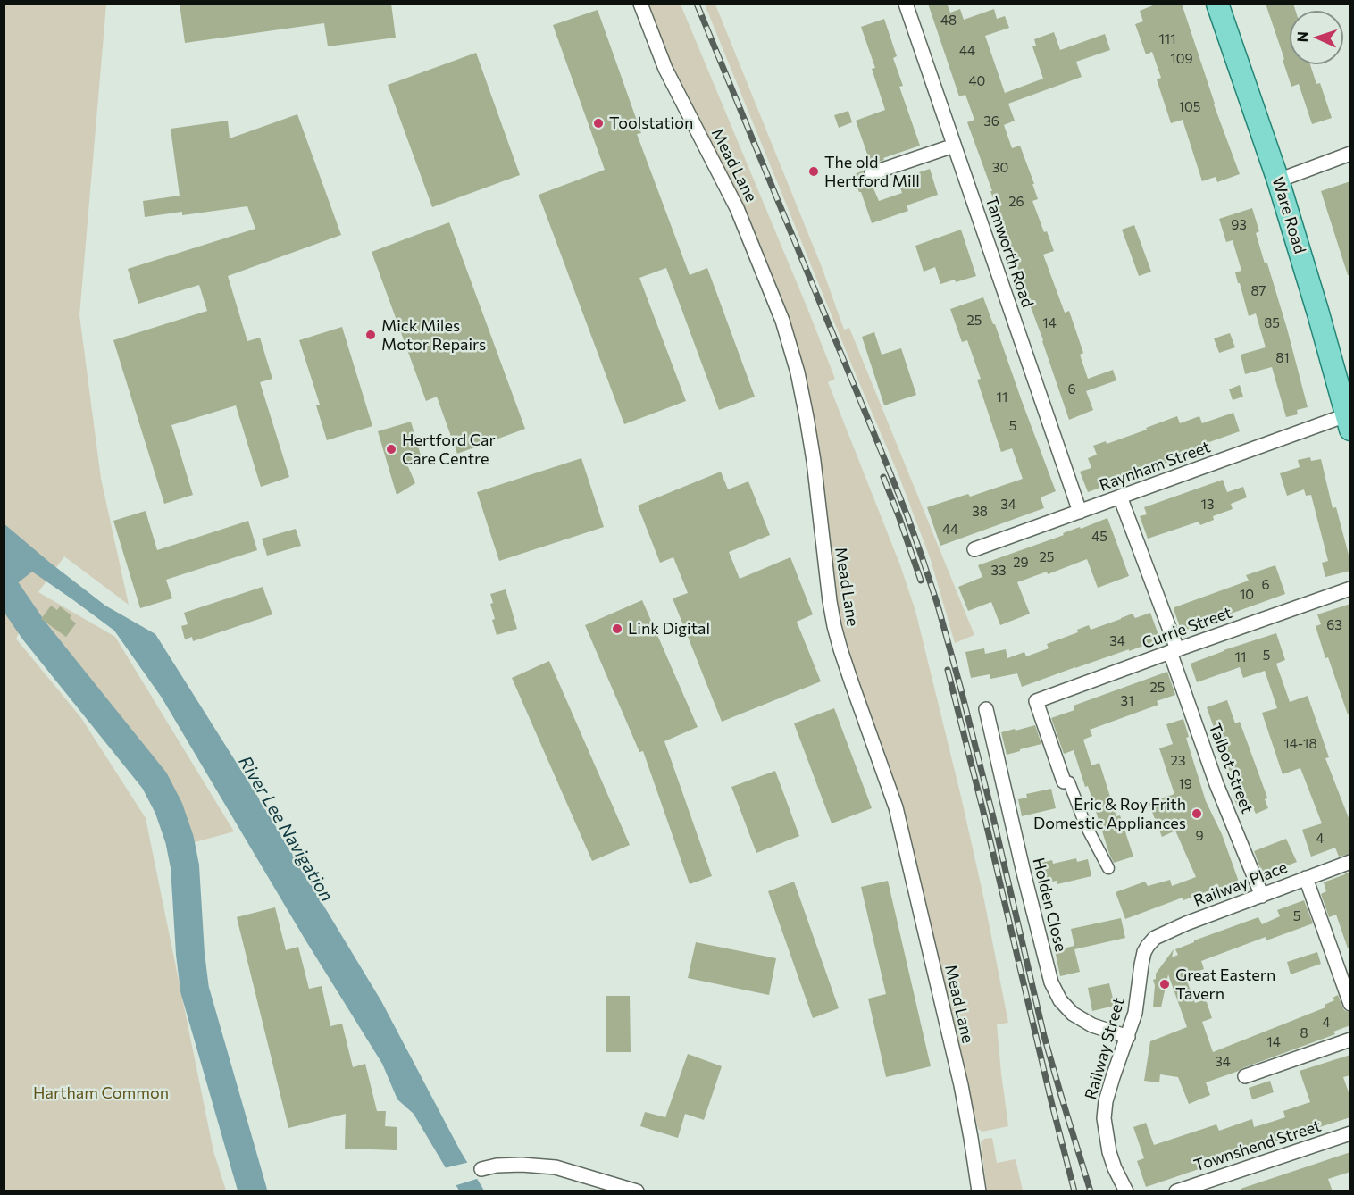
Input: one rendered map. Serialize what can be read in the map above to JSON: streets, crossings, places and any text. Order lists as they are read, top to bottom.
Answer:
{
  "streets": {
    "main road": ["Ware Road"],
    "street": [
      "Mead Lane",
      "Tamworth Road",
      "Raynham Street",
      "Currie Street",
      "Talbot Street",
      "Railway Place",
      "Holden Close",
      "Railway Street",
      "Townshend Street"
    ]
  },
  "crossings": [
    ["Ware Road", "Raynham Street"],
    ["Tamworth Road", "Raynham Street"],
    ["Raynham Street", "Talbot Street"],
    ["Currie Street", "Talbot Street"],
    ["Talbot Street", "Railway Place"],
    ["Railway Place", "Railway Street"],
    ["Holden Close", "Railway Street"]
  ],
  "water": ["River Lee Navigation"],
  "parks": ["Hartham Common"],
  "places": [
    "Toolstation",
    "The old Hertford Mill",
    "Mick Miles Motor Repairs",
    "Hertford Car Care Centre",
    "Link Digital",
    "Eric & Roy Frith Domestic Appliances",
    "Great Eastern Tavern"
  ],
  "house_numbers": [
    "48",
    "111",
    "44",
    "109",
    "40",
    "105",
    "36",
    "30",
    "26",
    "93",
    "87",
    "25",
    "14",
    "85",
    "81",
    "6",
    "11",
    "5",
    "34",
    "13",
    "38",
    "44",
    "45",
    "25",
    "29",
    "33",
    "6",
    "10",
    "63",
    "34",
    "5",
    "11",
    "25",
    "31",
    "14-18",
    "23",
    "19",
    "9",
    "4",
    "5",
    "4",
    "8",
    "14",
    "34"
  ],
  "north": "left"
}
